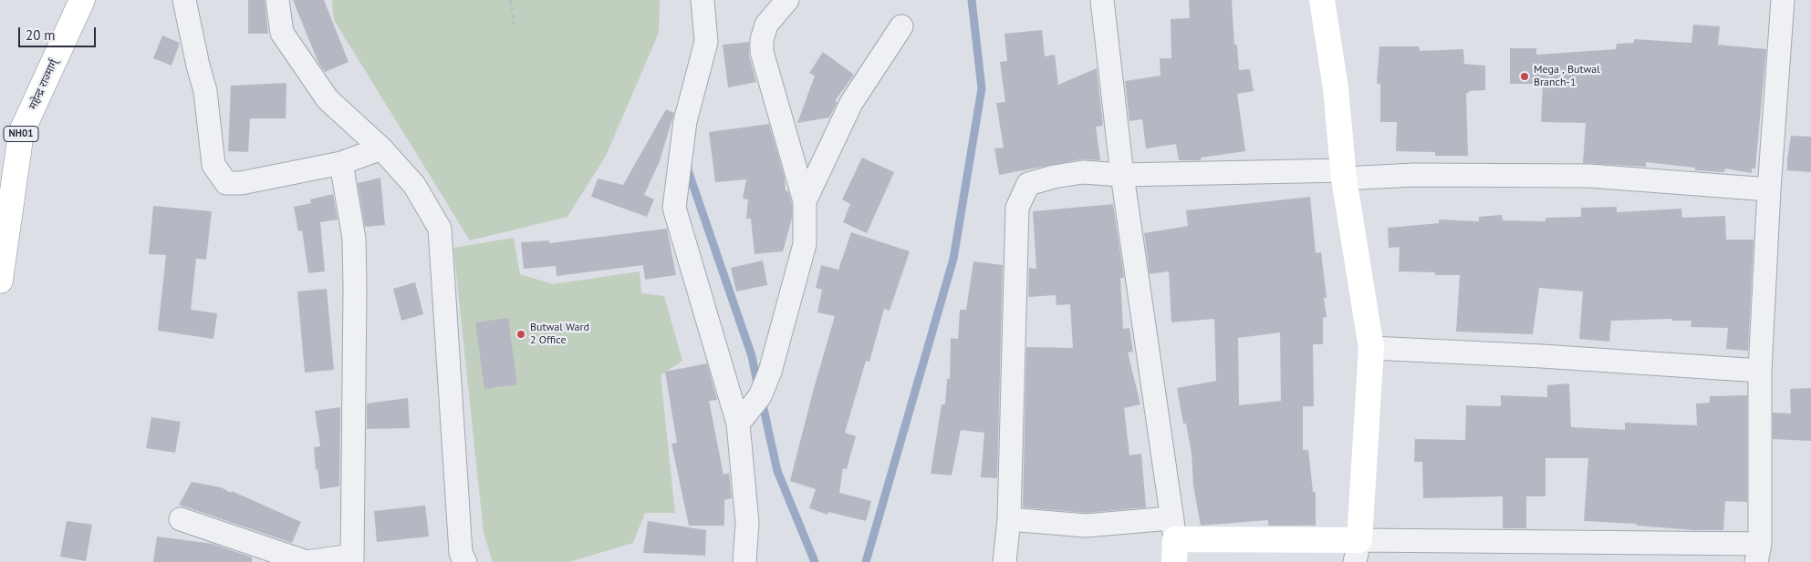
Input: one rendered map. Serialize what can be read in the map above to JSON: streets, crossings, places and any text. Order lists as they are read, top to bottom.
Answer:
{
  "streets": {
    "main road": ["महेन्द्र राज्मार्ग्", "NH01"]
  },
  "places": ["Mega , Butwal Branch-1", "Butwal Ward 2 Office"],
  "scale_bar": "20 m"
}
